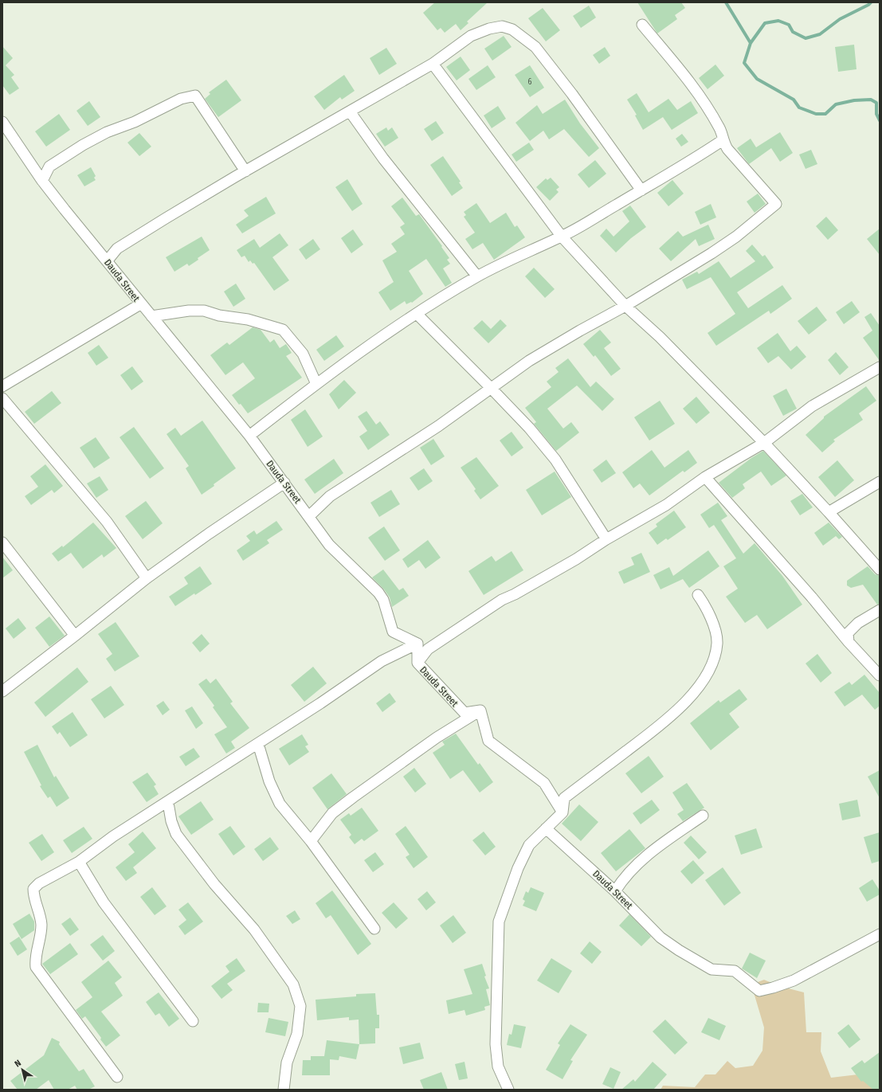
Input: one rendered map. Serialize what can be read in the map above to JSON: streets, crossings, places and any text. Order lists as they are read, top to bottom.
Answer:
{
  "streets": {
    "street": ["Dauda Street"]
  },
  "house_numbers": ["6"],
  "north": "top left"
}
